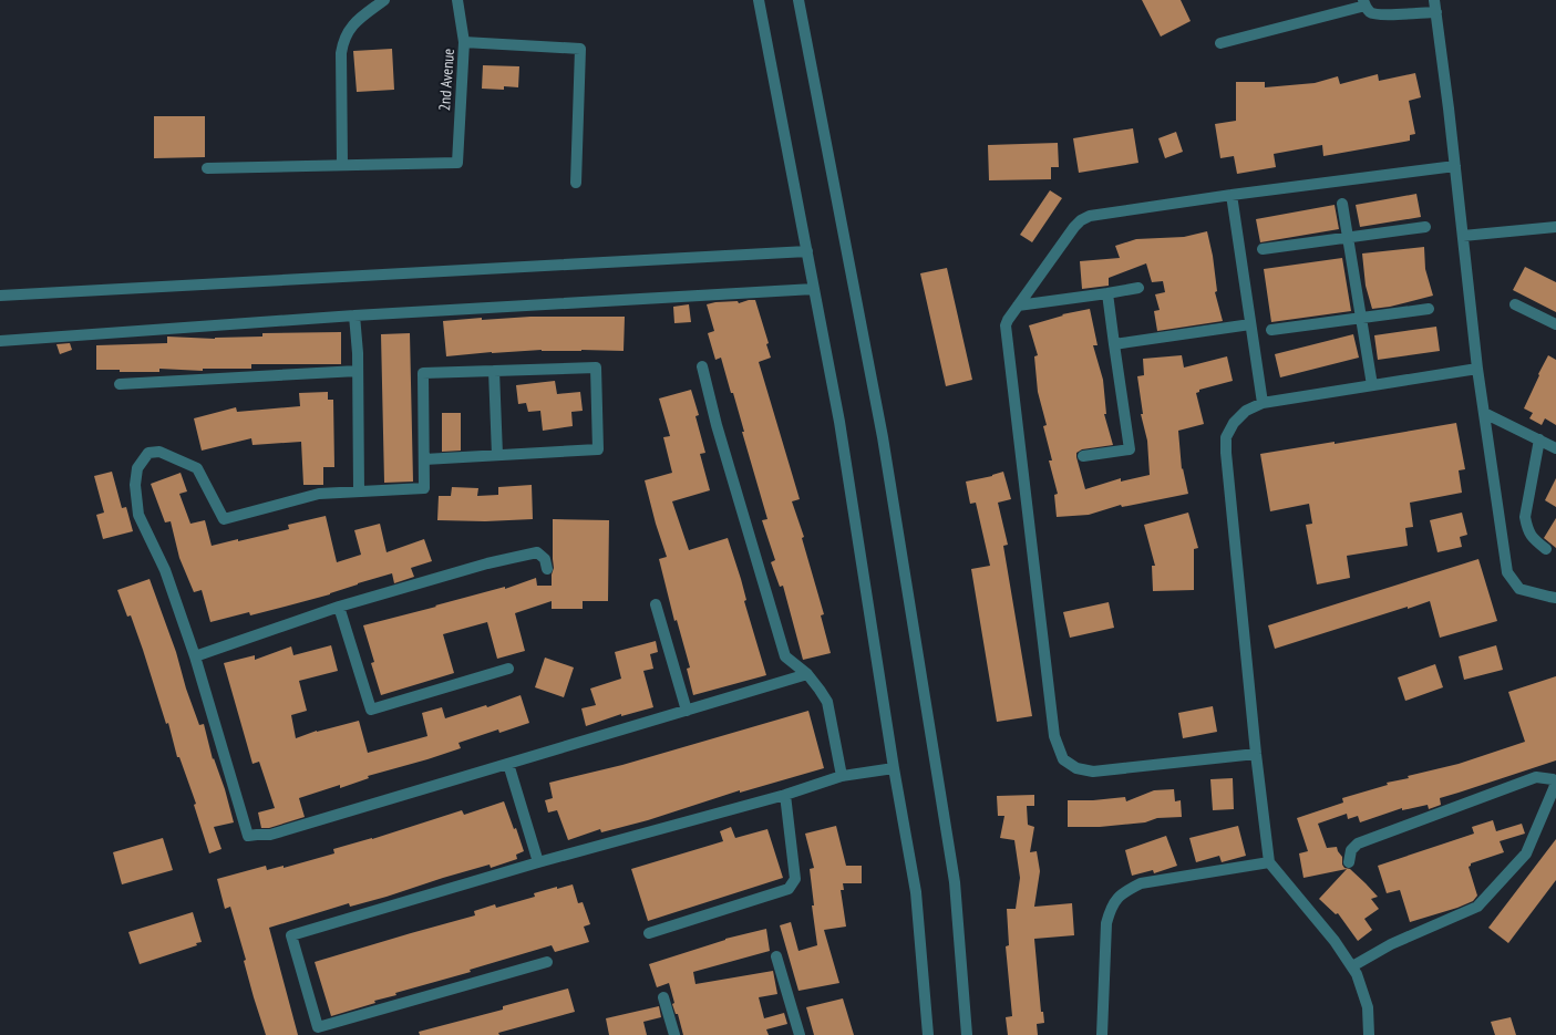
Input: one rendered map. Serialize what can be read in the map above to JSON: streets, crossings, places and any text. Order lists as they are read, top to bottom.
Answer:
{
  "streets": {
    "street": ["2nd Avenue"]
  }
}
